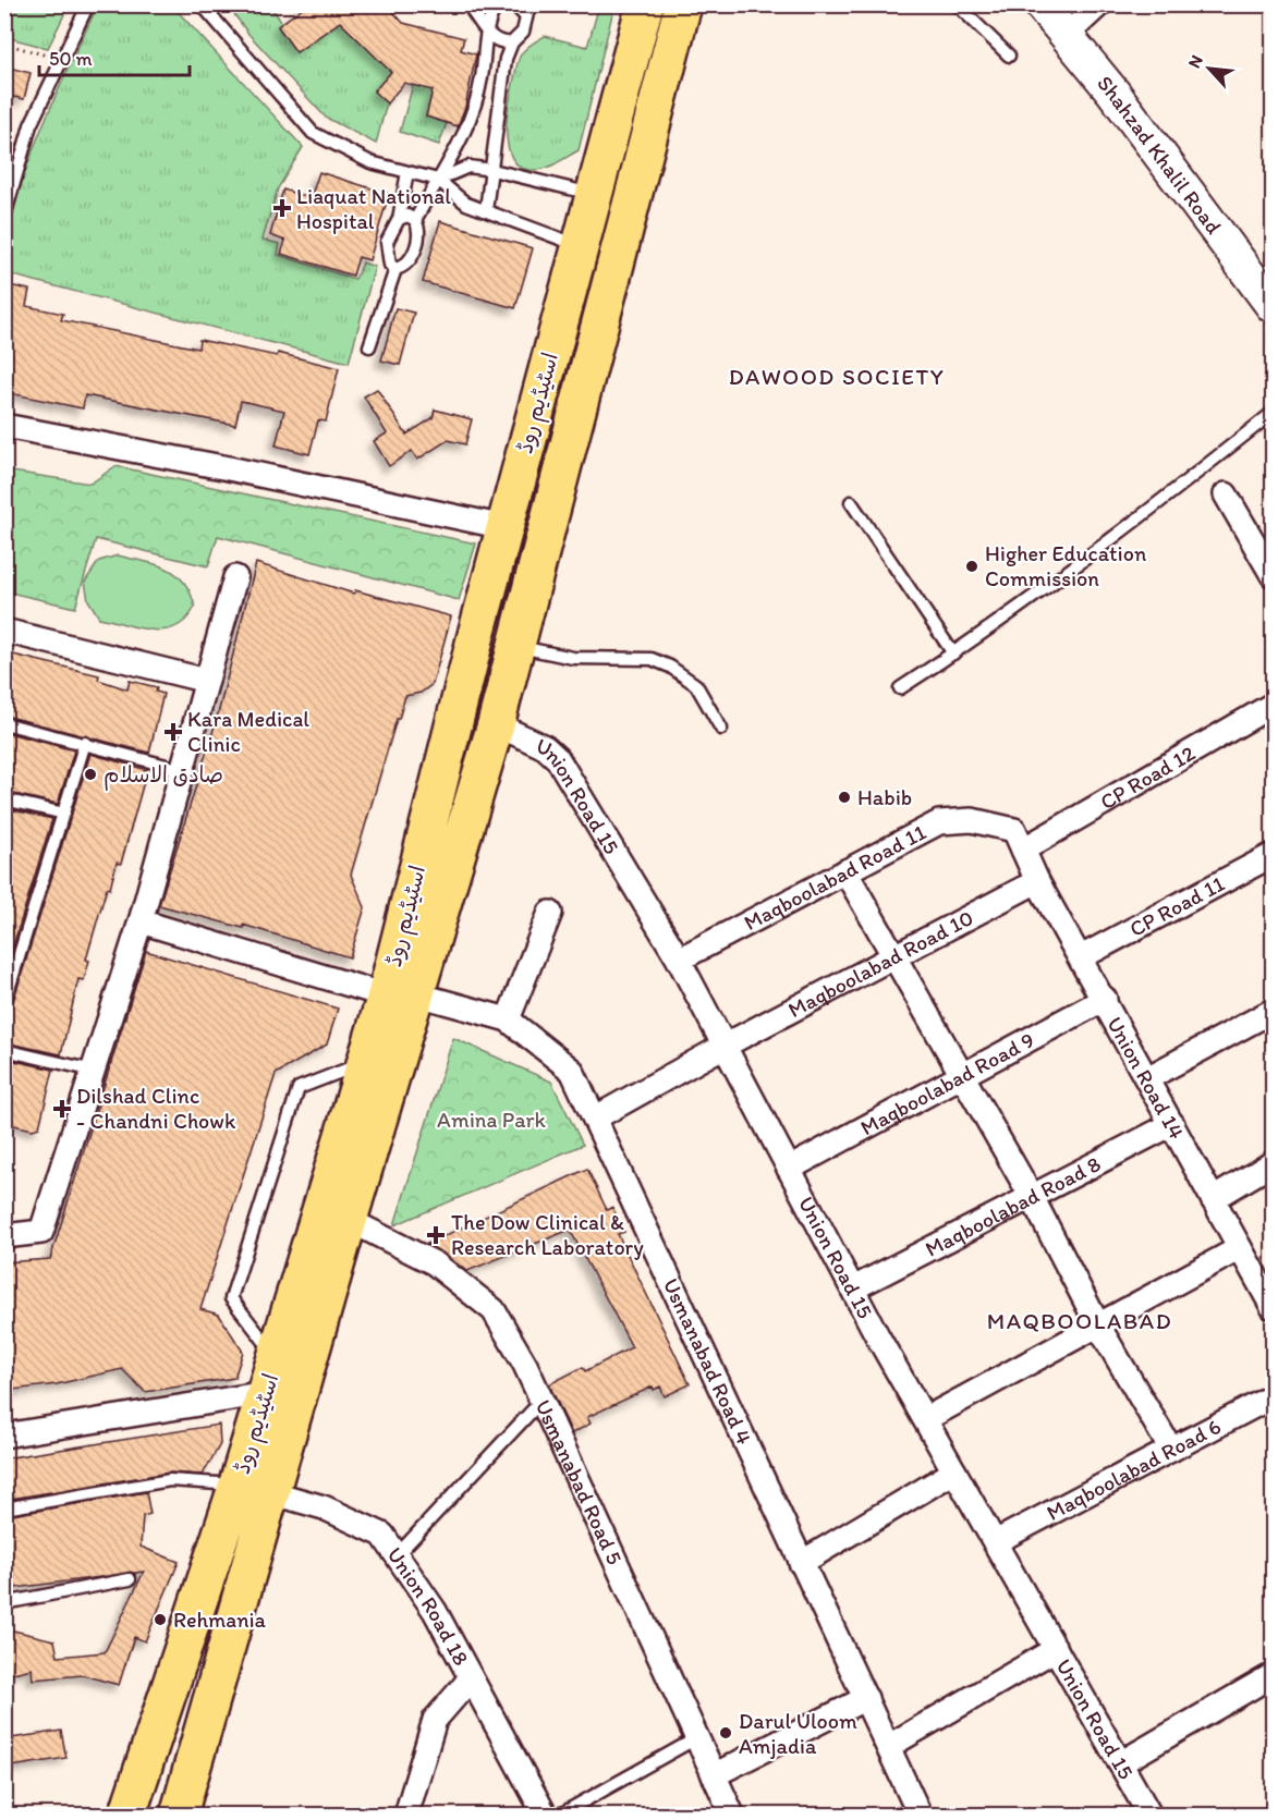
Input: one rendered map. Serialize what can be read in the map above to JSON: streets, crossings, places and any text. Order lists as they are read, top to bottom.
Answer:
{
  "streets": {
    "main road": ["Shahzad Khalil Road", "اسٹیڈیم روڈ"],
    "street": [
      "CP Road 12",
      "Union Road 15",
      "Maqboolabad Road 11",
      "CP Road 11",
      "Maqboolabad Road 10",
      "Union Road 14",
      "Maqboolabad Road 9",
      "Maqboolabad Road 8",
      "Usmanabad Road 4",
      "Maqboolabad Road 6",
      "Usmanabad Road 5",
      "Union Road 18"
    ]
  },
  "crossings": [
    ["اسٹیڈیم روڈ", "Union Road 15"],
    ["اسٹیڈیم روڈ", "Usmanabad Road 4"],
    ["اسٹیڈیم روڈ", "Usmanabad Road 5"],
    ["اسٹیڈیم روڈ", "Union Road 18"],
    ["CP Road 12", "Maqboolabad Road 11"],
    ["CP Road 12", "Union Road 14"],
    ["Union Road 15", "Maqboolabad Road 11"],
    ["Union Road 15", "Maqboolabad Road 10"],
    ["Union Road 15", "Maqboolabad Road 9"],
    ["Union Road 15", "Maqboolabad Road 8"],
    ["Union Road 15", "Maqboolabad Road 6"],
    ["Maqboolabad Road 11", "Union Road 14"],
    ["CP Road 11", "Union Road 14"],
    ["Maqboolabad Road 10", "Union Road 14"],
    ["Union Road 14", "Maqboolabad Road 9"],
    ["Union Road 14", "Maqboolabad Road 8"]
  ],
  "districts": ["DAWOOD SOCIETY", "MAQBOOLABAD"],
  "parks": ["Amina Park"],
  "places": {
    "health": [
      "Liaquat National Hospital",
      "Kara Medical Clinic",
      "Dilshad Clinc - Chandni Chowk",
      "The Dow Clinical & Research Laboratory"
    ],
    "other": [
      "Higher Education Commission",
      "صادق الاسلام",
      "Habib",
      "Rehmania",
      "Darul Uloom Amjadia"
    ]
  },
  "scale_bar": "50 m",
  "north": "top left"
}
